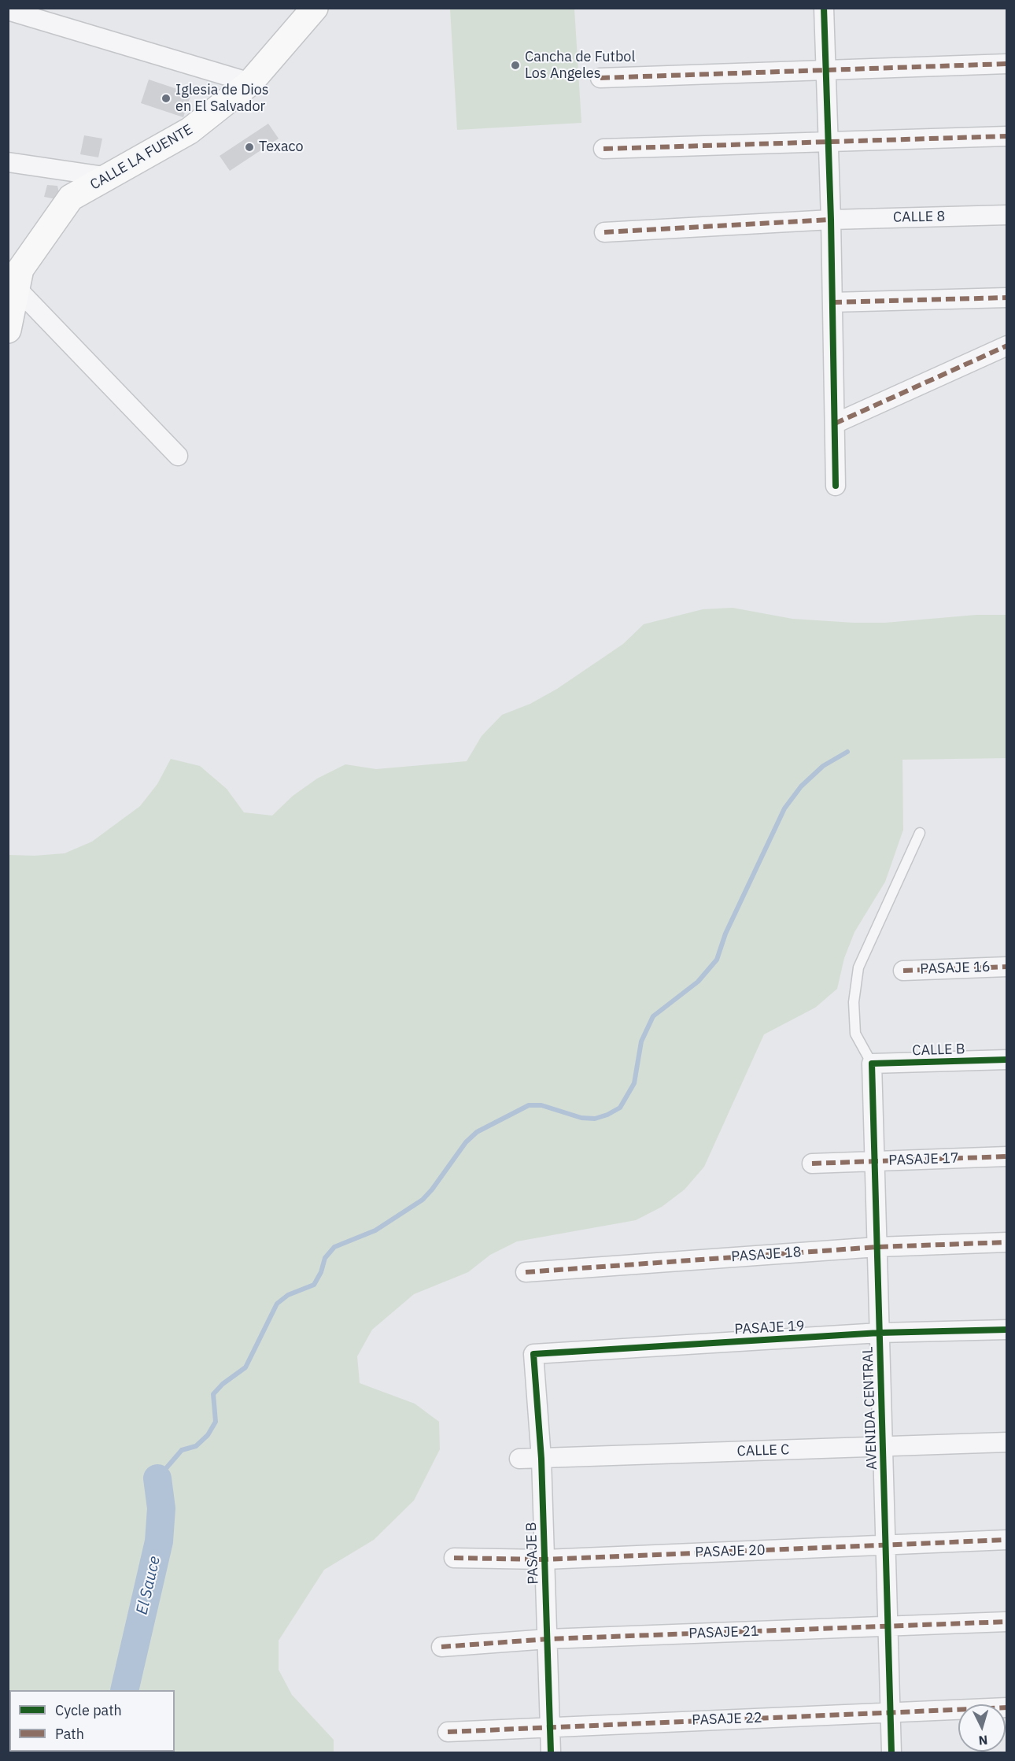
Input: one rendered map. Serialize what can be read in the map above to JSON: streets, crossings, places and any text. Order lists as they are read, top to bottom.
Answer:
{
  "streets": {
    "street": [
      "CALLE LA FUENTE",
      "CALLE 8",
      "PASAJE 16",
      "CALLE B",
      "PASAJE 17",
      "PASAJE 18",
      "PASAJE 19",
      "AVENIDA CENTRAL",
      "CALLE C",
      "PASAJE 20",
      "PASAJE B",
      "PASAJE 21",
      "PASAJE 22"
    ]
  },
  "crossings": [
    ["CALLE B", "AVENIDA CENTRAL"],
    ["PASAJE 17", "AVENIDA CENTRAL"],
    ["PASAJE 18", "AVENIDA CENTRAL"],
    ["PASAJE 19", "AVENIDA CENTRAL"],
    ["PASAJE 19", "PASAJE B"],
    ["AVENIDA CENTRAL", "CALLE C"],
    ["AVENIDA CENTRAL", "PASAJE 20"],
    ["AVENIDA CENTRAL", "PASAJE 21"],
    ["AVENIDA CENTRAL", "PASAJE 22"],
    ["CALLE C", "PASAJE B"],
    ["PASAJE 20", "PASAJE B"],
    ["PASAJE B", "PASAJE 21"],
    ["PASAJE B", "PASAJE 22"]
  ],
  "water": ["El Sauce"],
  "places": ["Cancha de Futbol Los Angeles", "Iglesia de Dios en El Salvador", "Texaco"],
  "legend": ["Cycle path", "Path"],
  "north": "bottom"
}
